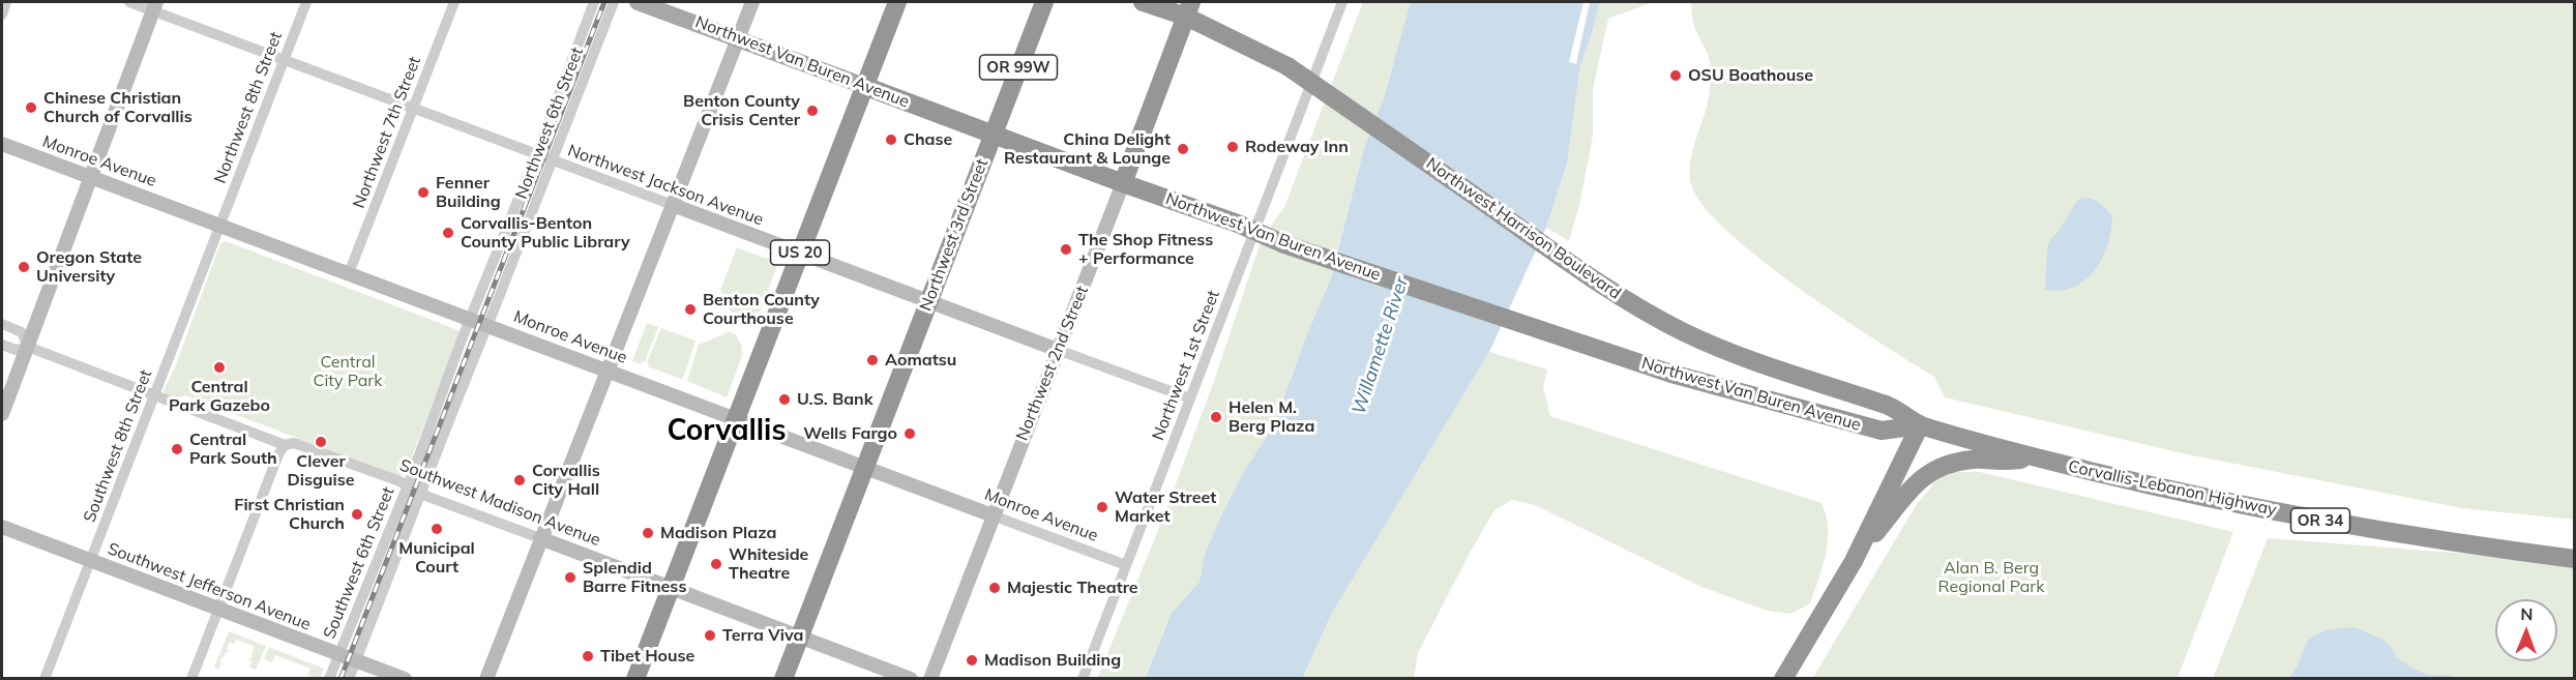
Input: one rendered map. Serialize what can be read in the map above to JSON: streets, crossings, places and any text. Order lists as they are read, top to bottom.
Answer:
{
  "streets": {
    "highway": [
      "Northwest Van Buren Avenue",
      "OR 99W",
      "Northwest Harrison Boulevard",
      "Northwest 3rd Street",
      "US 20",
      "Northwest 2nd Street",
      "Corvallis-Lebanon Highway",
      "OR 34"
    ],
    "street": [
      "Northwest 8th Street",
      "Northwest 6th Street",
      "Northwest 7th Street",
      "Monroe Avenue",
      "Northwest Jackson Avenue",
      "Northwest 1st Street",
      "Southwest 8th Street",
      "Southwest Madison Avenue",
      "Southwest 6th Street",
      "Southwest Jefferson Avenue"
    ]
  },
  "crossings": [
    ["Northwest Van Buren Avenue", "Northwest Harrison Boulevard"],
    ["Northwest Van Buren Avenue", "Northwest 3rd Street"],
    ["Northwest Van Buren Avenue", "US 20"],
    ["Northwest Van Buren Avenue", "Northwest 2nd Street"],
    ["Northwest Van Buren Avenue", "Northwest 1st Street"],
    ["Northwest Van Buren Avenue", "Corvallis-Lebanon Highway"],
    ["Northwest Van Buren Avenue", "OR 34"],
    ["Northwest 8th Street", "Monroe Avenue"],
    ["Northwest 8th Street", "Northwest Jackson Avenue"],
    ["Northwest 8th Street", "Southwest 8th Street"],
    ["Northwest 6th Street", "Monroe Avenue"],
    ["Northwest 6th Street", "Northwest Jackson Avenue"],
    ["Northwest 6th Street", "Southwest 6th Street"],
    ["Northwest 7th Street", "Monroe Avenue"],
    ["Northwest 7th Street", "Northwest Jackson Avenue"],
    ["Monroe Avenue", "Northwest 3rd Street"],
    ["Monroe Avenue", "US 20"],
    ["Monroe Avenue", "Northwest 2nd Street"],
    ["Monroe Avenue", "Northwest 1st Street"],
    ["Monroe Avenue", "Southwest 8th Street"],
    ["Monroe Avenue", "Southwest 6th Street"],
    ["Northwest Jackson Avenue", "Northwest 3rd Street"],
    ["Northwest Jackson Avenue", "US 20"],
    ["Northwest Jackson Avenue", "Northwest 2nd Street"],
    ["Northwest Jackson Avenue", "Northwest 1st Street"],
    ["Northwest Harrison Boulevard", "Northwest 2nd Street"],
    ["Northwest Harrison Boulevard", "Corvallis-Lebanon Highway"],
    ["Northwest Harrison Boulevard", "OR 34"],
    ["Northwest 3rd Street", "Southwest Madison Avenue"],
    ["US 20", "Southwest Madison Avenue"],
    ["Southwest 8th Street", "Southwest Madison Avenue"],
    ["Southwest 8th Street", "Southwest Jefferson Avenue"],
    ["Corvallis-Lebanon Highway", "OR 34"],
    ["Southwest Madison Avenue", "Southwest 6th Street"],
    ["Southwest 6th Street", "Southwest Jefferson Avenue"]
  ],
  "districts": ["Corvallis"],
  "water": ["Willamette River"],
  "parks": ["Central City Park", "Alan B. Berg Regional Park"],
  "places": [
    "OSU Boathouse",
    "Chinese Christian Church of Corvallis",
    "Benton County Crisis Center",
    "Chase",
    "Rodeway Inn",
    "China Delight Restaurant & Lounge",
    "Fenner Building",
    "Corvallis-Benton County Public Library",
    "The Shop Fitness + Performance",
    "Oregon State University",
    "Benton County Courthouse",
    "Aomatsu",
    "Central Park Gazebo",
    "U.S. Bank",
    "Helen M. Berg Plaza",
    "Wells Fargo",
    "Clever Disguise",
    "Central Park South",
    "Corvallis City Hall",
    "Water Street Market",
    "First Christian Church",
    "Municipal Court",
    "Madison Plaza",
    "Whiteside Theatre",
    "Splendid Barre Fitness",
    "Majestic Theatre",
    "Terra Viva",
    "Tibet House",
    "Madison Building"
  ],
  "north": "top"
}
